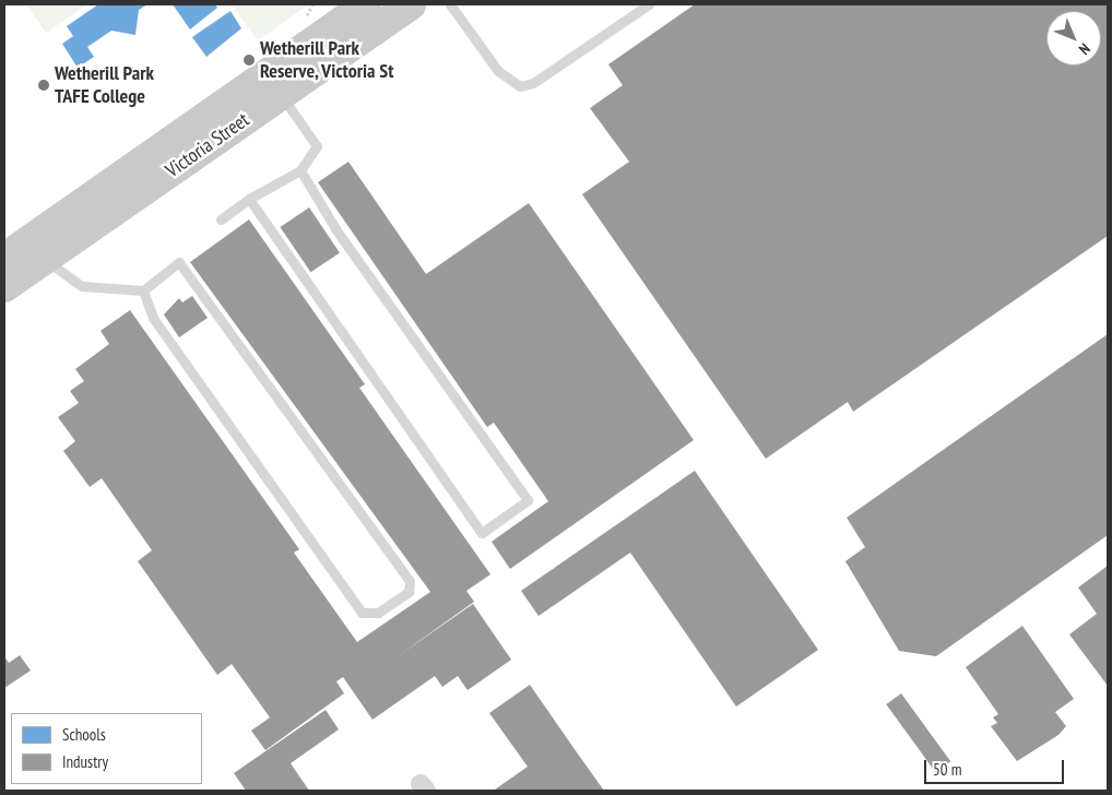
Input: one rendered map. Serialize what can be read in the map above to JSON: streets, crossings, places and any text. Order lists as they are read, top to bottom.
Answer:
{
  "streets": {
    "main road": ["Victoria Street"]
  },
  "places": ["Wetherill Park Reserve, Victoria St", "Wetherill Park TAFE College"],
  "legend": ["Schools", "Industry"],
  "scale_bar": "50 m",
  "north": "bottom right"
}
